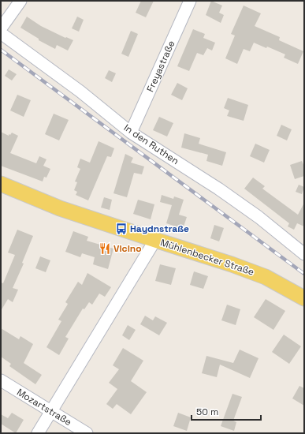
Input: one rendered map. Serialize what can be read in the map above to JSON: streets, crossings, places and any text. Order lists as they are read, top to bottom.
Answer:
{
  "streets": {
    "main road": ["Mühlenbecker Straße"],
    "street": ["Freyastraße", "In den Ruthen", "Mozartstraße"]
  },
  "crossings": [
    ["Freyastraße", "In den Ruthen"]
  ],
  "places": {
    "bus stop": ["Haydnstraße"],
    "restaurant": ["Vicino"]
  },
  "scale_bar": "50 m"
}
